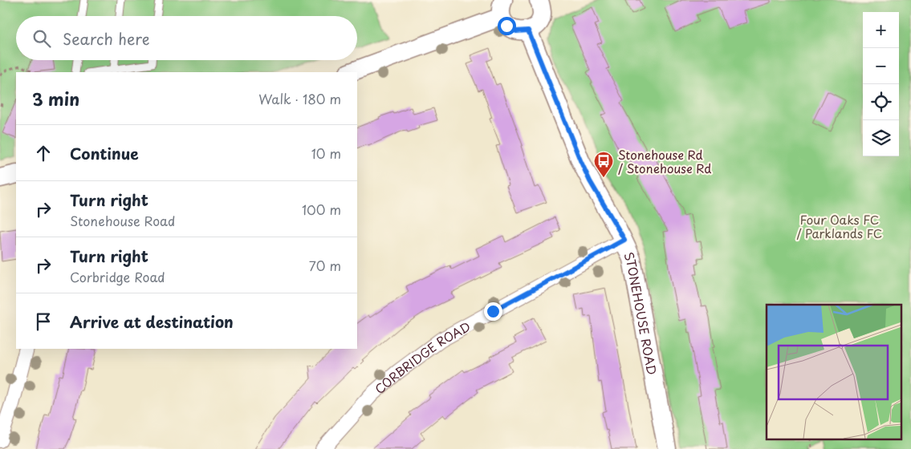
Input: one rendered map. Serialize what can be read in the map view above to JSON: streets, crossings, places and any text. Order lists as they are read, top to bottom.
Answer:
{
  "streets": {
    "street": ["STONEHOUSE ROAD", "CORBRIDGE ROAD"]
  },
  "crossings": [
    ["STONEHOUSE ROAD", "CORBRIDGE ROAD"]
  ],
  "parks": ["Four Oaks FC / Parklands FC"],
  "places": {
    "bus stop": ["Stonehouse Rd / Stonehouse Rd"]
  },
  "page": {
    "map_buttons": ["+", "−"],
    "search": "Search here",
    "heading": ["3 min", "Walk · 180 m"],
    "list": [
      ["Continue", "10 m"],
      ["Turn right", "Stonehouse Road", "100 m"],
      ["Turn right", "Corbridge Road", "70 m"],
      "Arrive at destination"
    ]
  }
}
